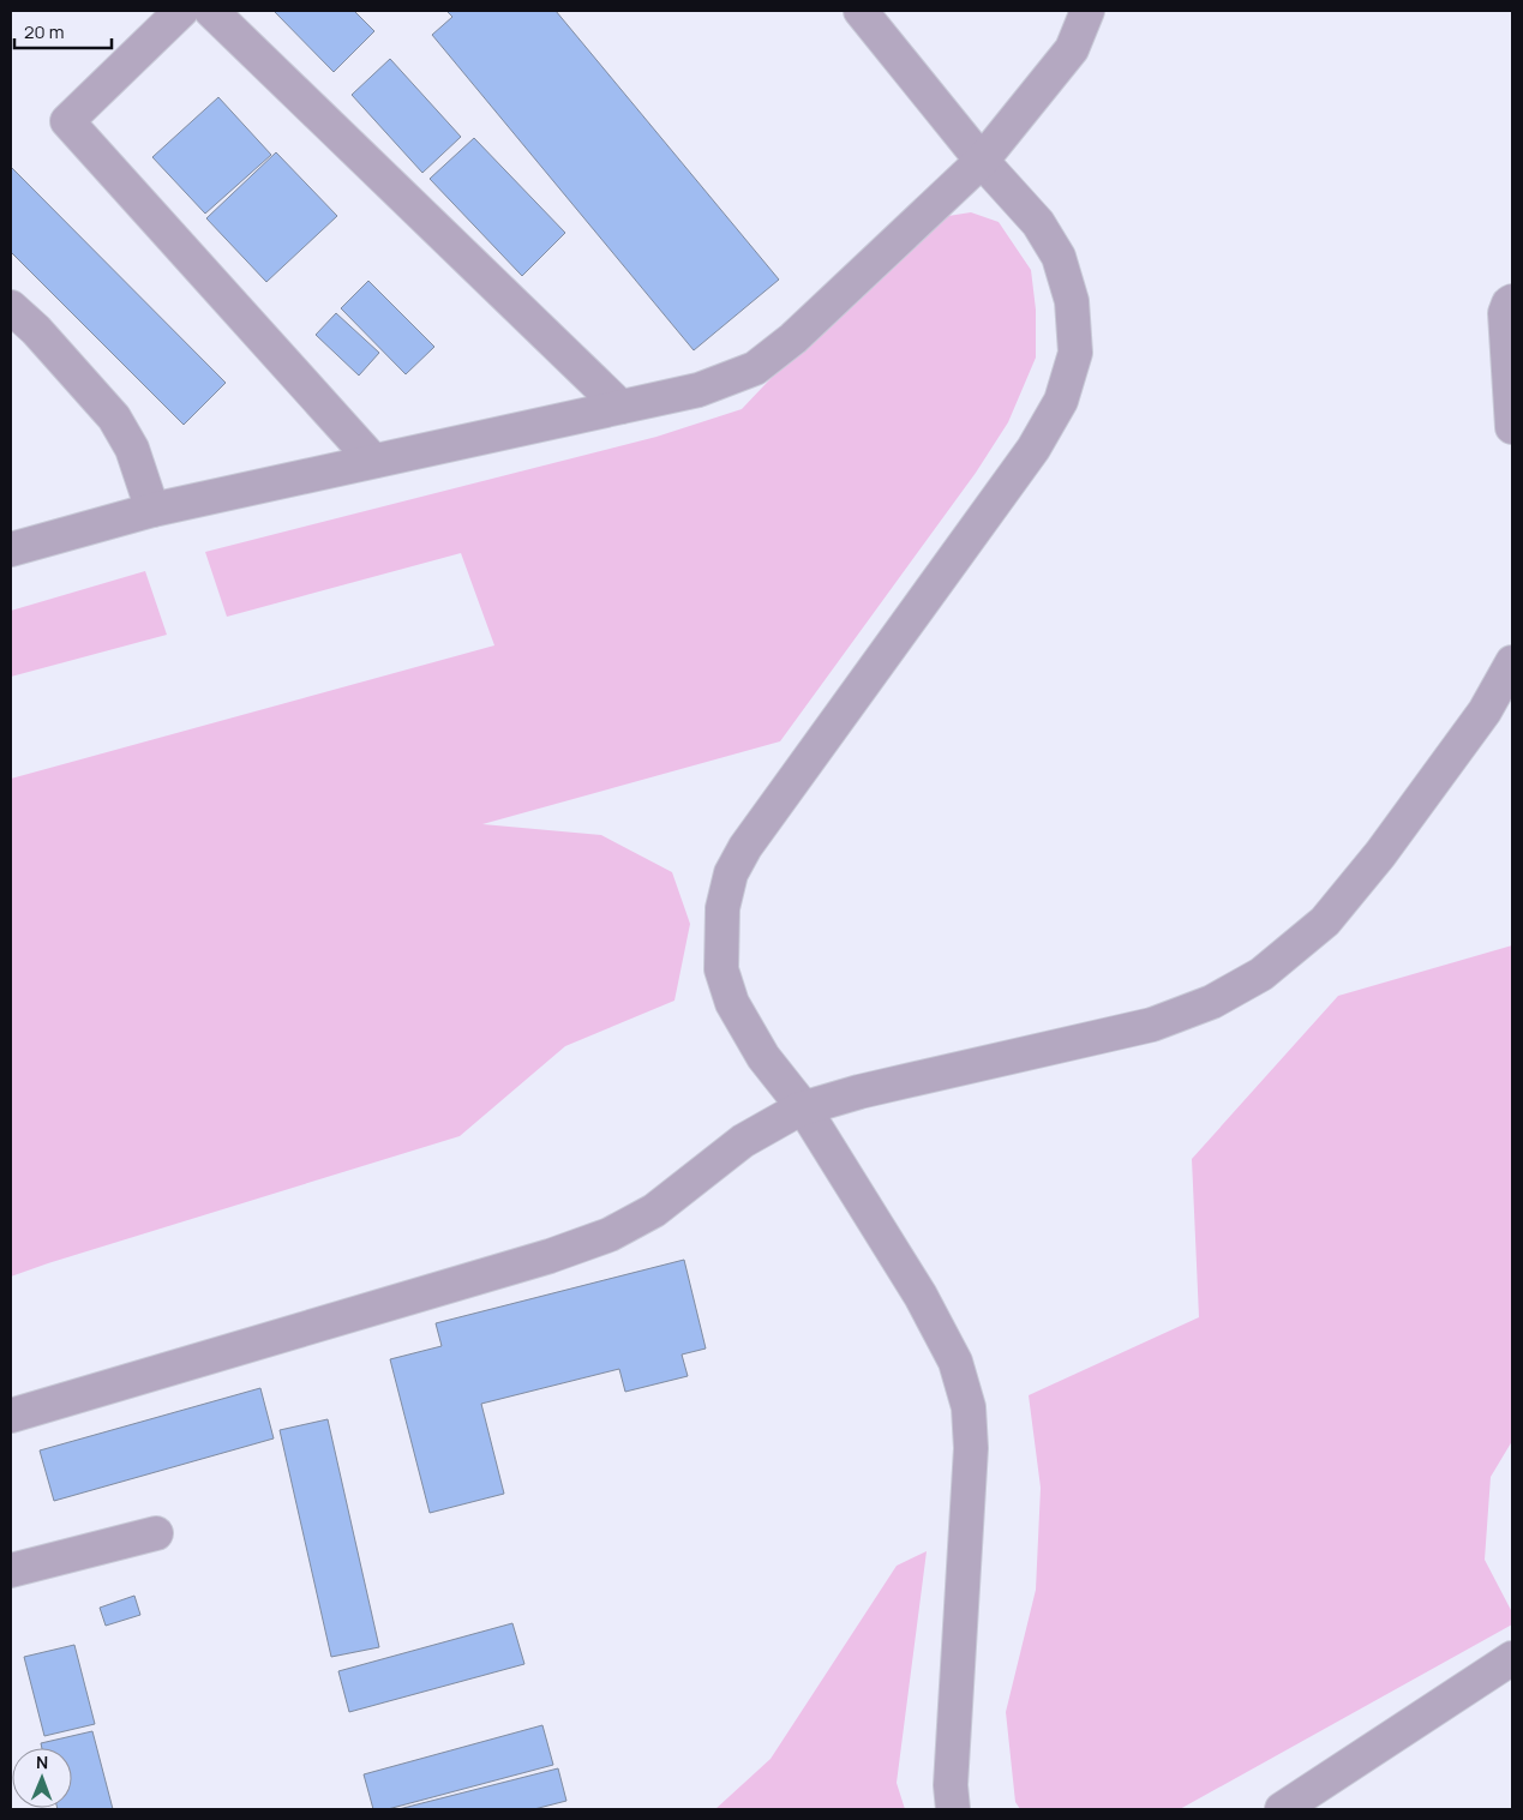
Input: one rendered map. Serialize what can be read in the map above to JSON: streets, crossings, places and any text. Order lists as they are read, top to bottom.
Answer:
{
  "scale_bar": "20 m",
  "north": "top"
}
